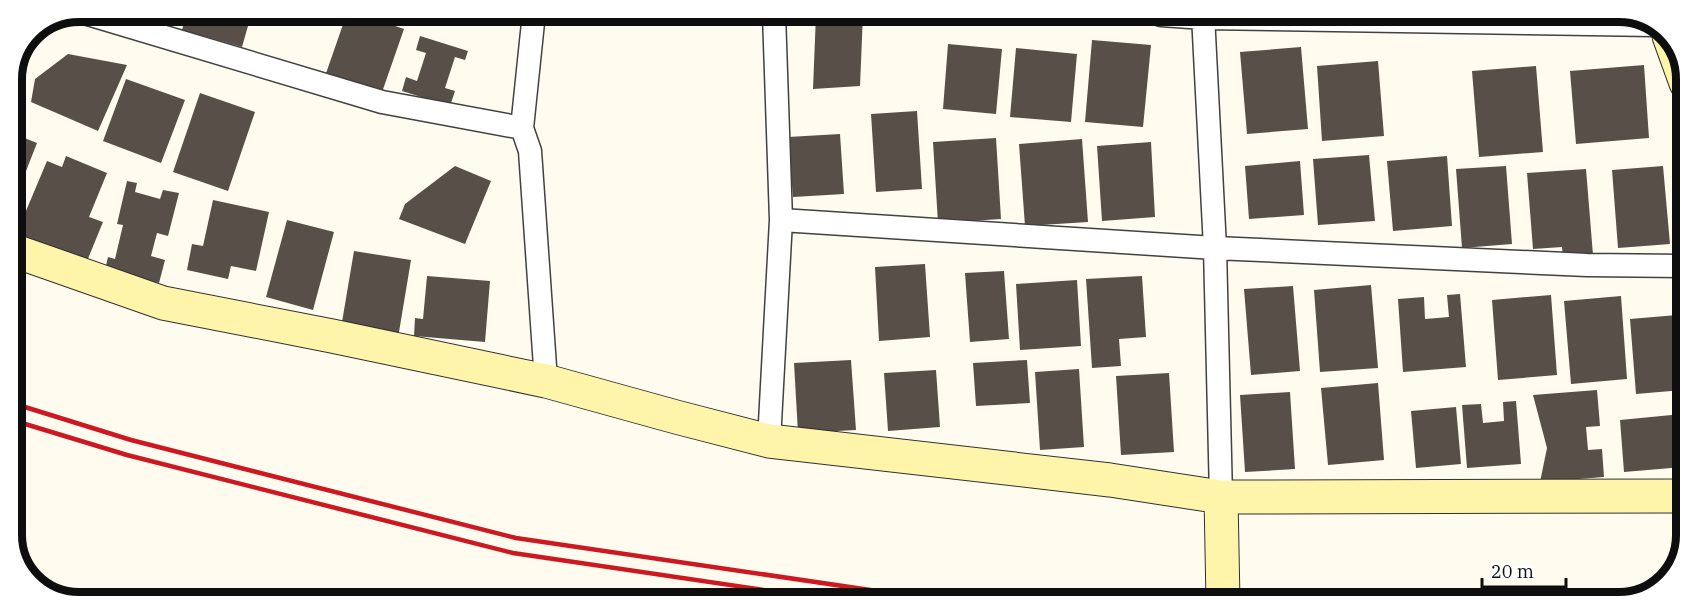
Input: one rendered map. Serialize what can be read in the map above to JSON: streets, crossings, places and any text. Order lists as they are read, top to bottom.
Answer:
{
  "scale_bar": "20 m"
}
